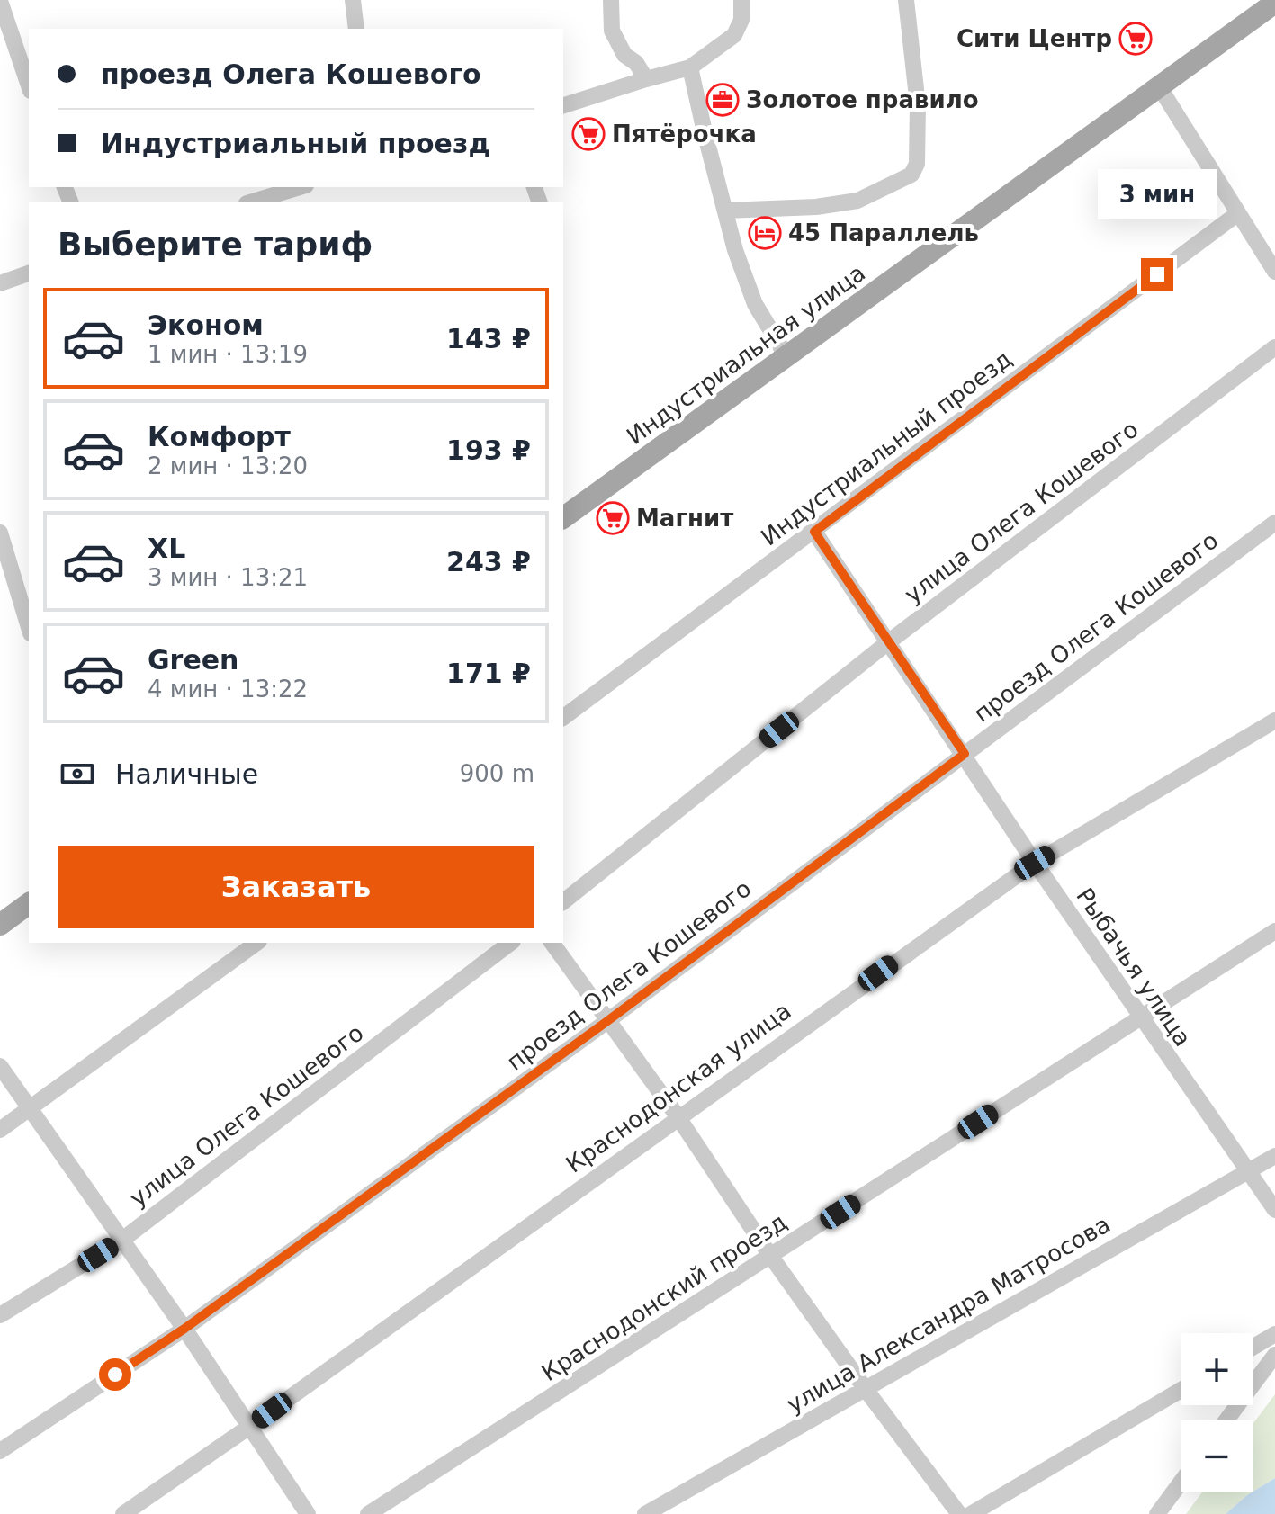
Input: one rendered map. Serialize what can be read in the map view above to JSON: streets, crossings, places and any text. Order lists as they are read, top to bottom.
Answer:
{
  "streets": {
    "main road": ["Индустриальная улица"],
    "street": [
      "Индустриальный проезд",
      "улица Олега Кошевого",
      "проезд Олега Кошевого",
      "Рыбачья улица",
      "Краснодонская улица",
      "Краснодонский проезд",
      "улица Александра Матросова"
    ]
  },
  "crossings": [
    ["Индустриальный проезд", "Рыбачья улица"],
    ["улица Олега Кошевого", "Рыбачья улица"],
    ["проезд Олега Кошевого", "Рыбачья улица"],
    ["Рыбачья улица", "Краснодонская улица"],
    ["Рыбачья улица", "Краснодонский проезд"],
    ["Рыбачья улица", "улица Александра Матросова"]
  ],
  "places": {
    "supermarket": ["Сити Центр", "Пятёрочка", "Магнит"],
    "office": ["Золотое правило"],
    "hotel": ["45 Параллель"]
  },
  "page": {
    "banner": ["проезд Олега Кошевого", "Индустриальный проезд"],
    "bubble": "3 мин",
    "heading": "Выберите тариф",
    "list": [
      {
        "name": "Эконом",
        "note": "1 мин · 13:19",
        "value": "143 ₽"
      },
      {
        "name": "Комфорт",
        "note": "2 мин · 13:20",
        "value": "193 ₽"
      },
      {
        "name": "XL",
        "note": "3 мин · 13:21",
        "value": "243 ₽"
      },
      {
        "name": "Green",
        "note": "4 мин · 13:22",
        "value": "171 ₽"
      }
    ],
    "pay": ["Наличные", "900 m"],
    "buttons": "Заказать",
    "map_buttons": ["+", "−"]
  }
}
